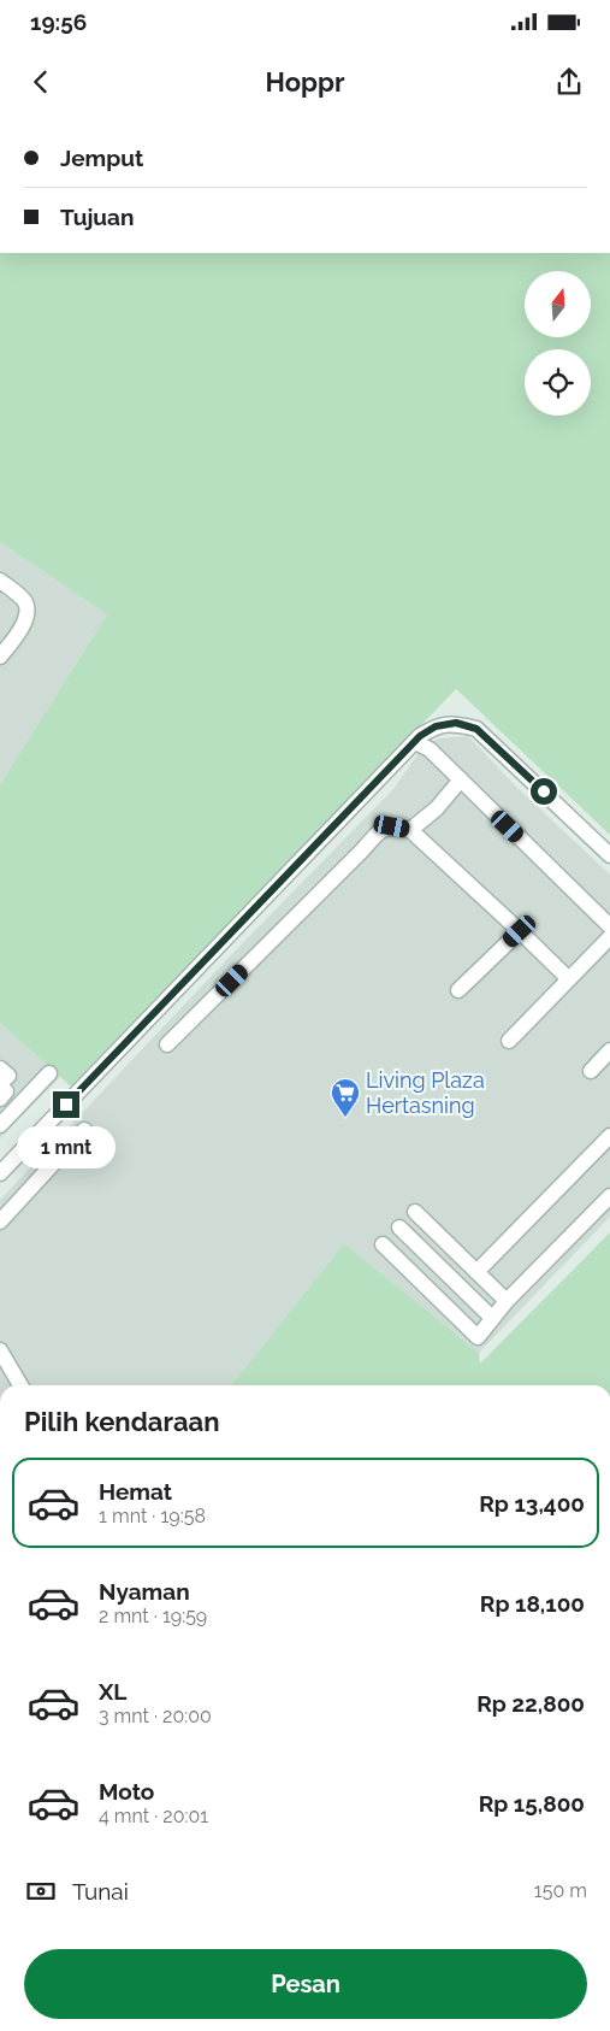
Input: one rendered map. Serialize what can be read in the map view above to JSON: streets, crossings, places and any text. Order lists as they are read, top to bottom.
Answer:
{
  "places": {
    "supermarket": ["Living Plaza Hertasning"]
  },
  "north": "top",
  "page": {
    "status": "19:56",
    "header": "Hoppr",
    "banner": ["Jemput", "Tujuan"],
    "bubble": "1 mnt",
    "heading": "Pilih kendaraan",
    "list": [
      {
        "name": "Hemat",
        "note": "1 mnt · 19:58",
        "value": "Rp 13,400"
      },
      {
        "name": "Nyaman",
        "note": "2 mnt · 19:59",
        "value": "Rp 18,100"
      },
      {
        "name": "XL",
        "note": "3 mnt · 20:00",
        "value": "Rp 22,800"
      },
      {
        "name": "Moto",
        "note": "4 mnt · 20:01",
        "value": "Rp 15,800"
      }
    ],
    "pay": ["Tunai", "150 m"],
    "buttons": "Pesan"
  }
}
